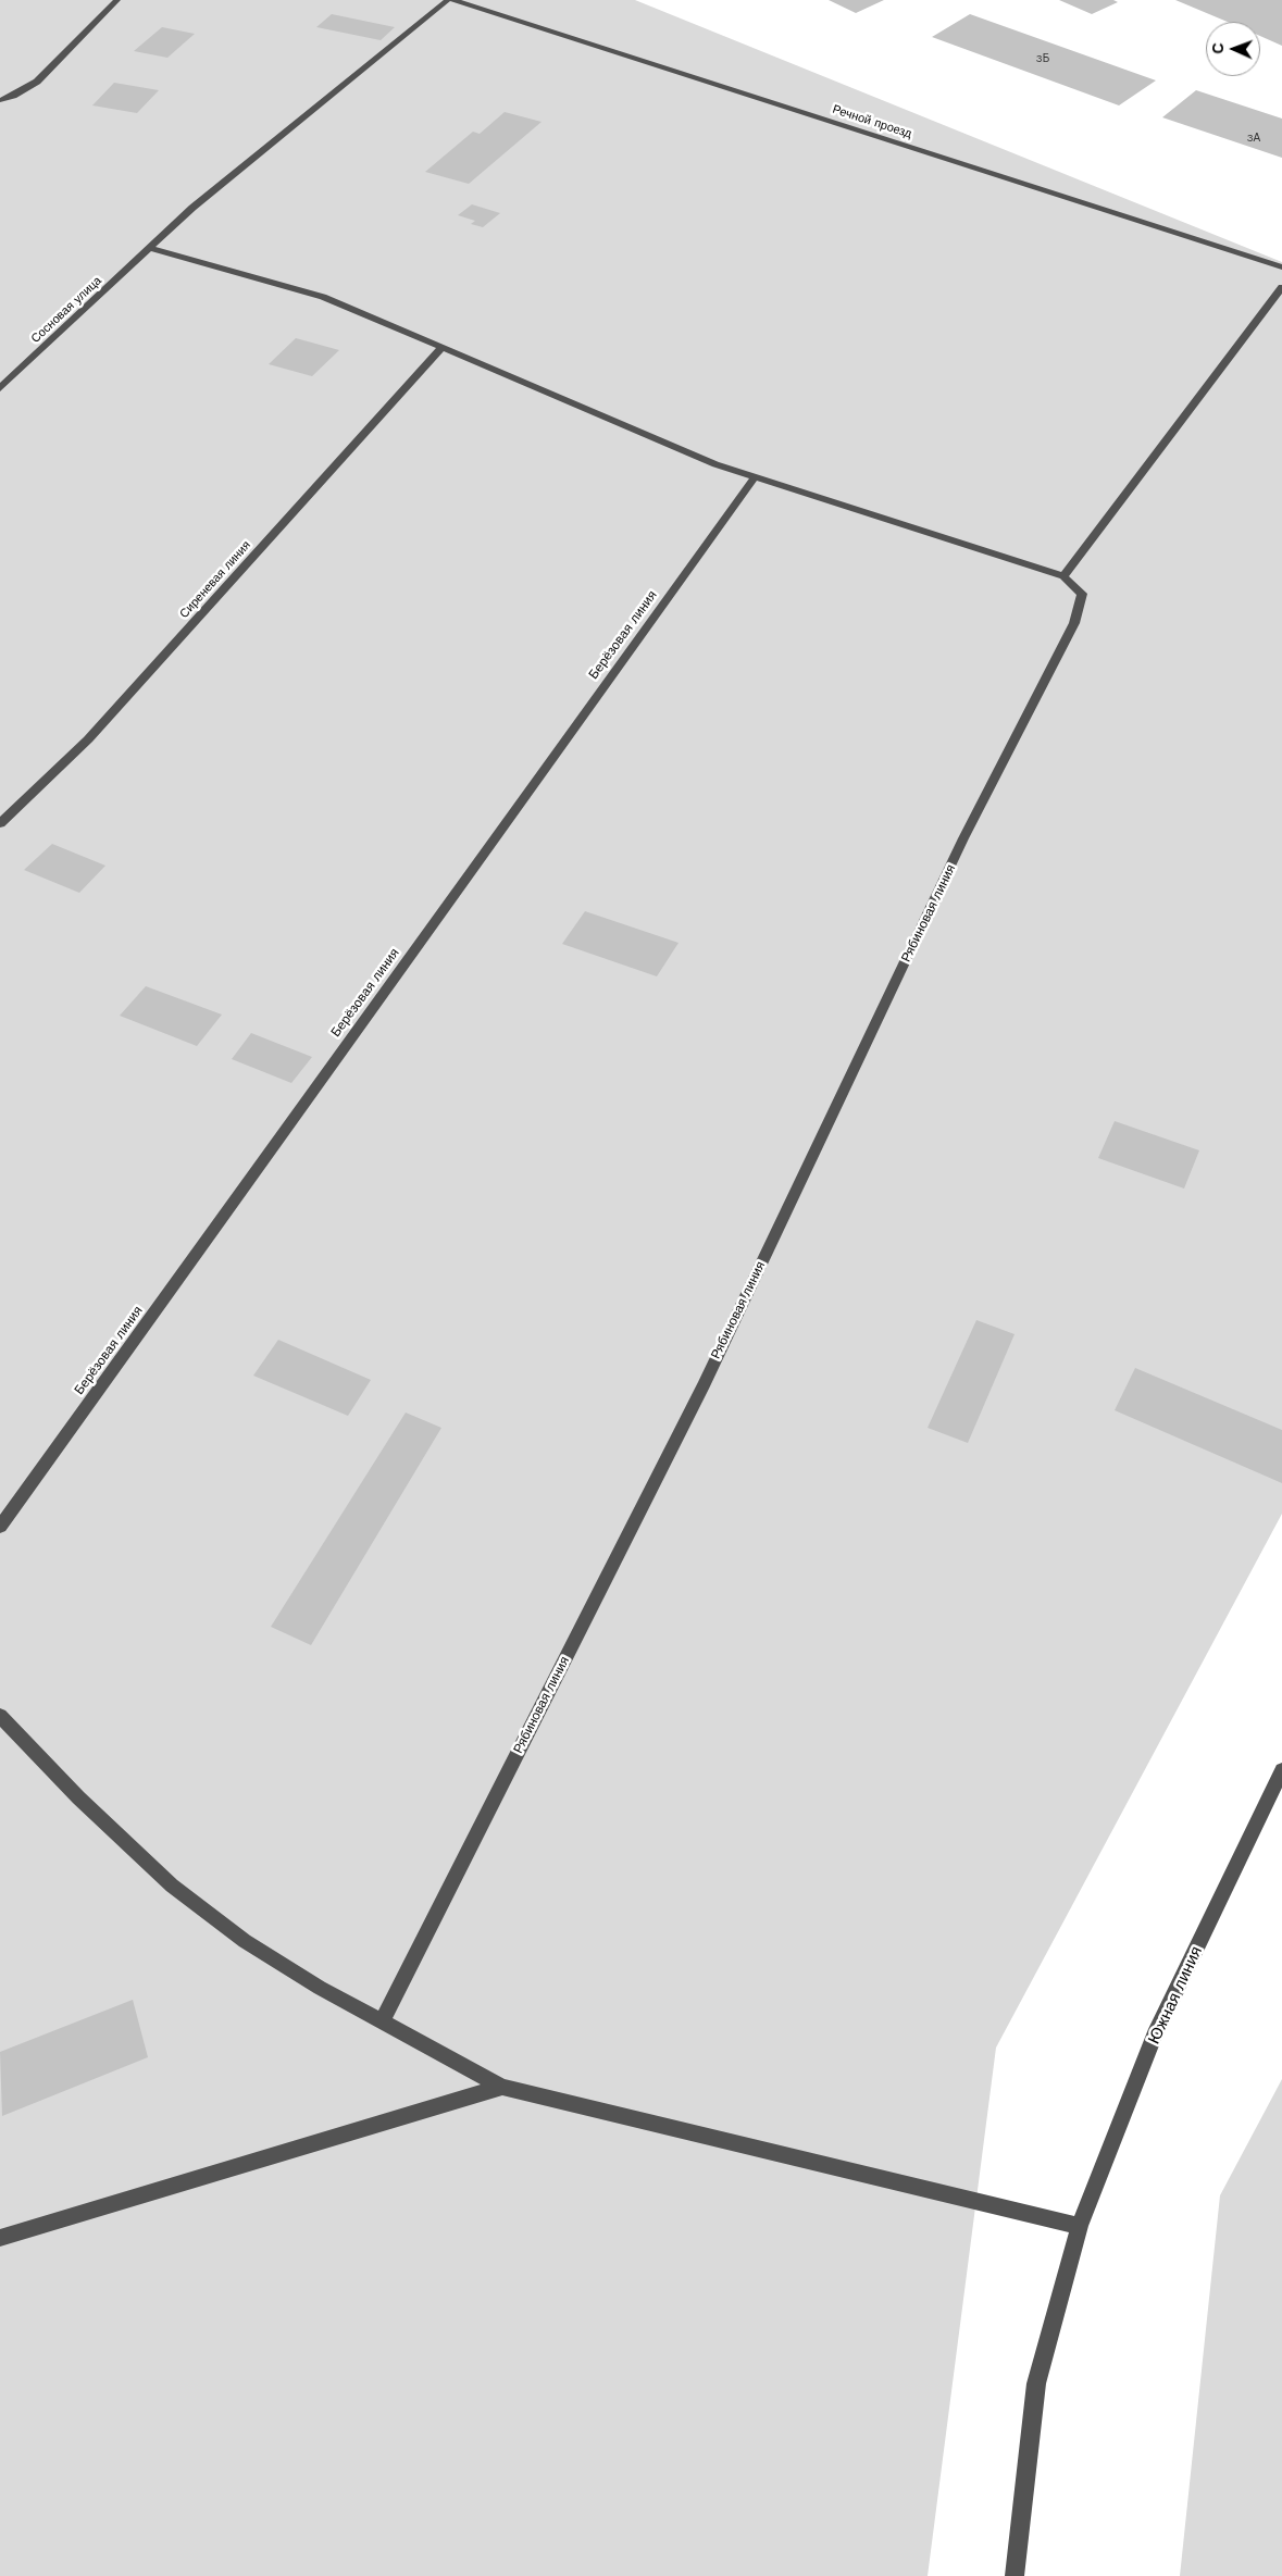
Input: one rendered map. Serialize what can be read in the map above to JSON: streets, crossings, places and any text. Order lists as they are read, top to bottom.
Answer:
{
  "streets": {
    "street": [
      "Речной проезд",
      "Сосновая улица",
      "Сиреневая линия",
      "Берёзовая линия",
      "Рябиновая линия",
      "Южная линия"
    ]
  },
  "house_numbers": ["3Б", "3А"],
  "north": "left"
}
